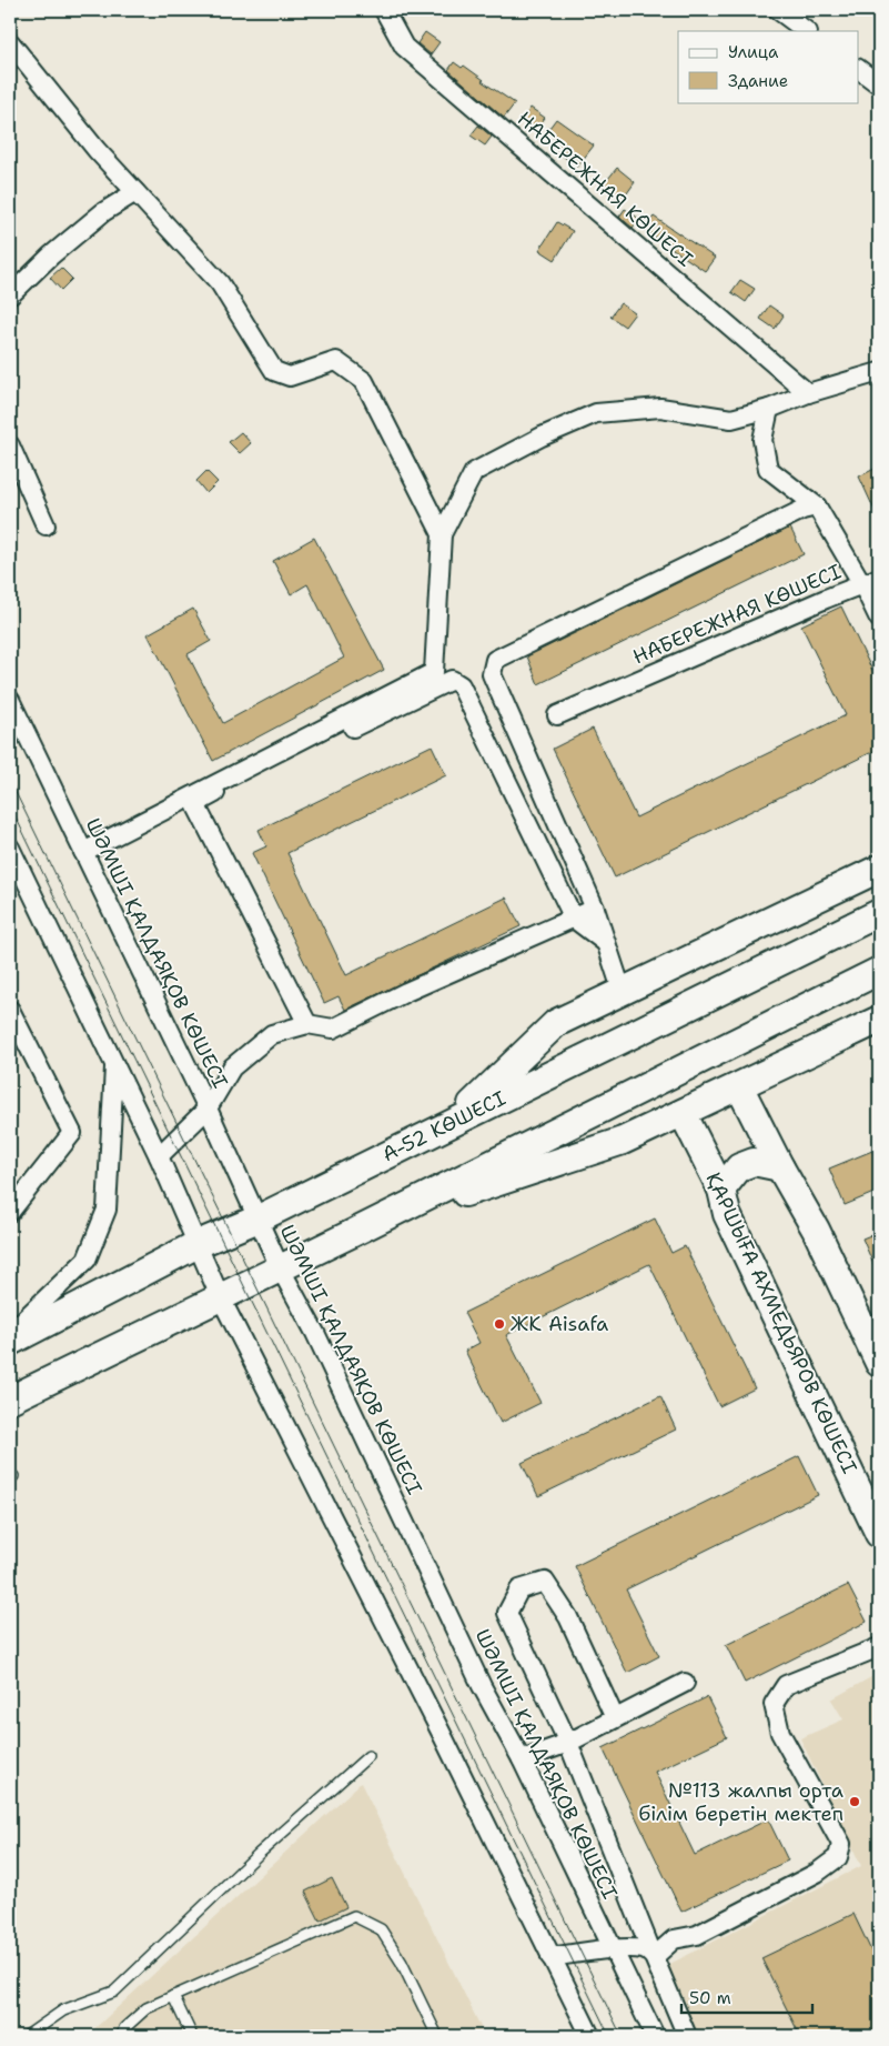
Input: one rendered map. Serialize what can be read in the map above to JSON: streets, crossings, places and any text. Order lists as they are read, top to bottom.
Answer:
{
  "streets": {
    "main road": ["А-52 КӨШЕСІ", "ҚАРШЫҒА АХМЕДЬЯРОВ КӨШЕСІ"],
    "street": ["НАБЕРЕЖНАЯ КӨШЕСІ", "ШӘМШІ ҚАЛДАЯҚОВ КӨШЕСІ"]
  },
  "crossings": [
    ["ШӘМШІ ҚАЛДАЯҚОВ КӨШЕСІ", "А-52 КӨШЕСІ"]
  ],
  "places": ["ЖК Aisafa", "№113 жалпы орта білім беретін мектеп"],
  "legend": ["Улица", "Здание"],
  "scale_bar": "50 m"
}
